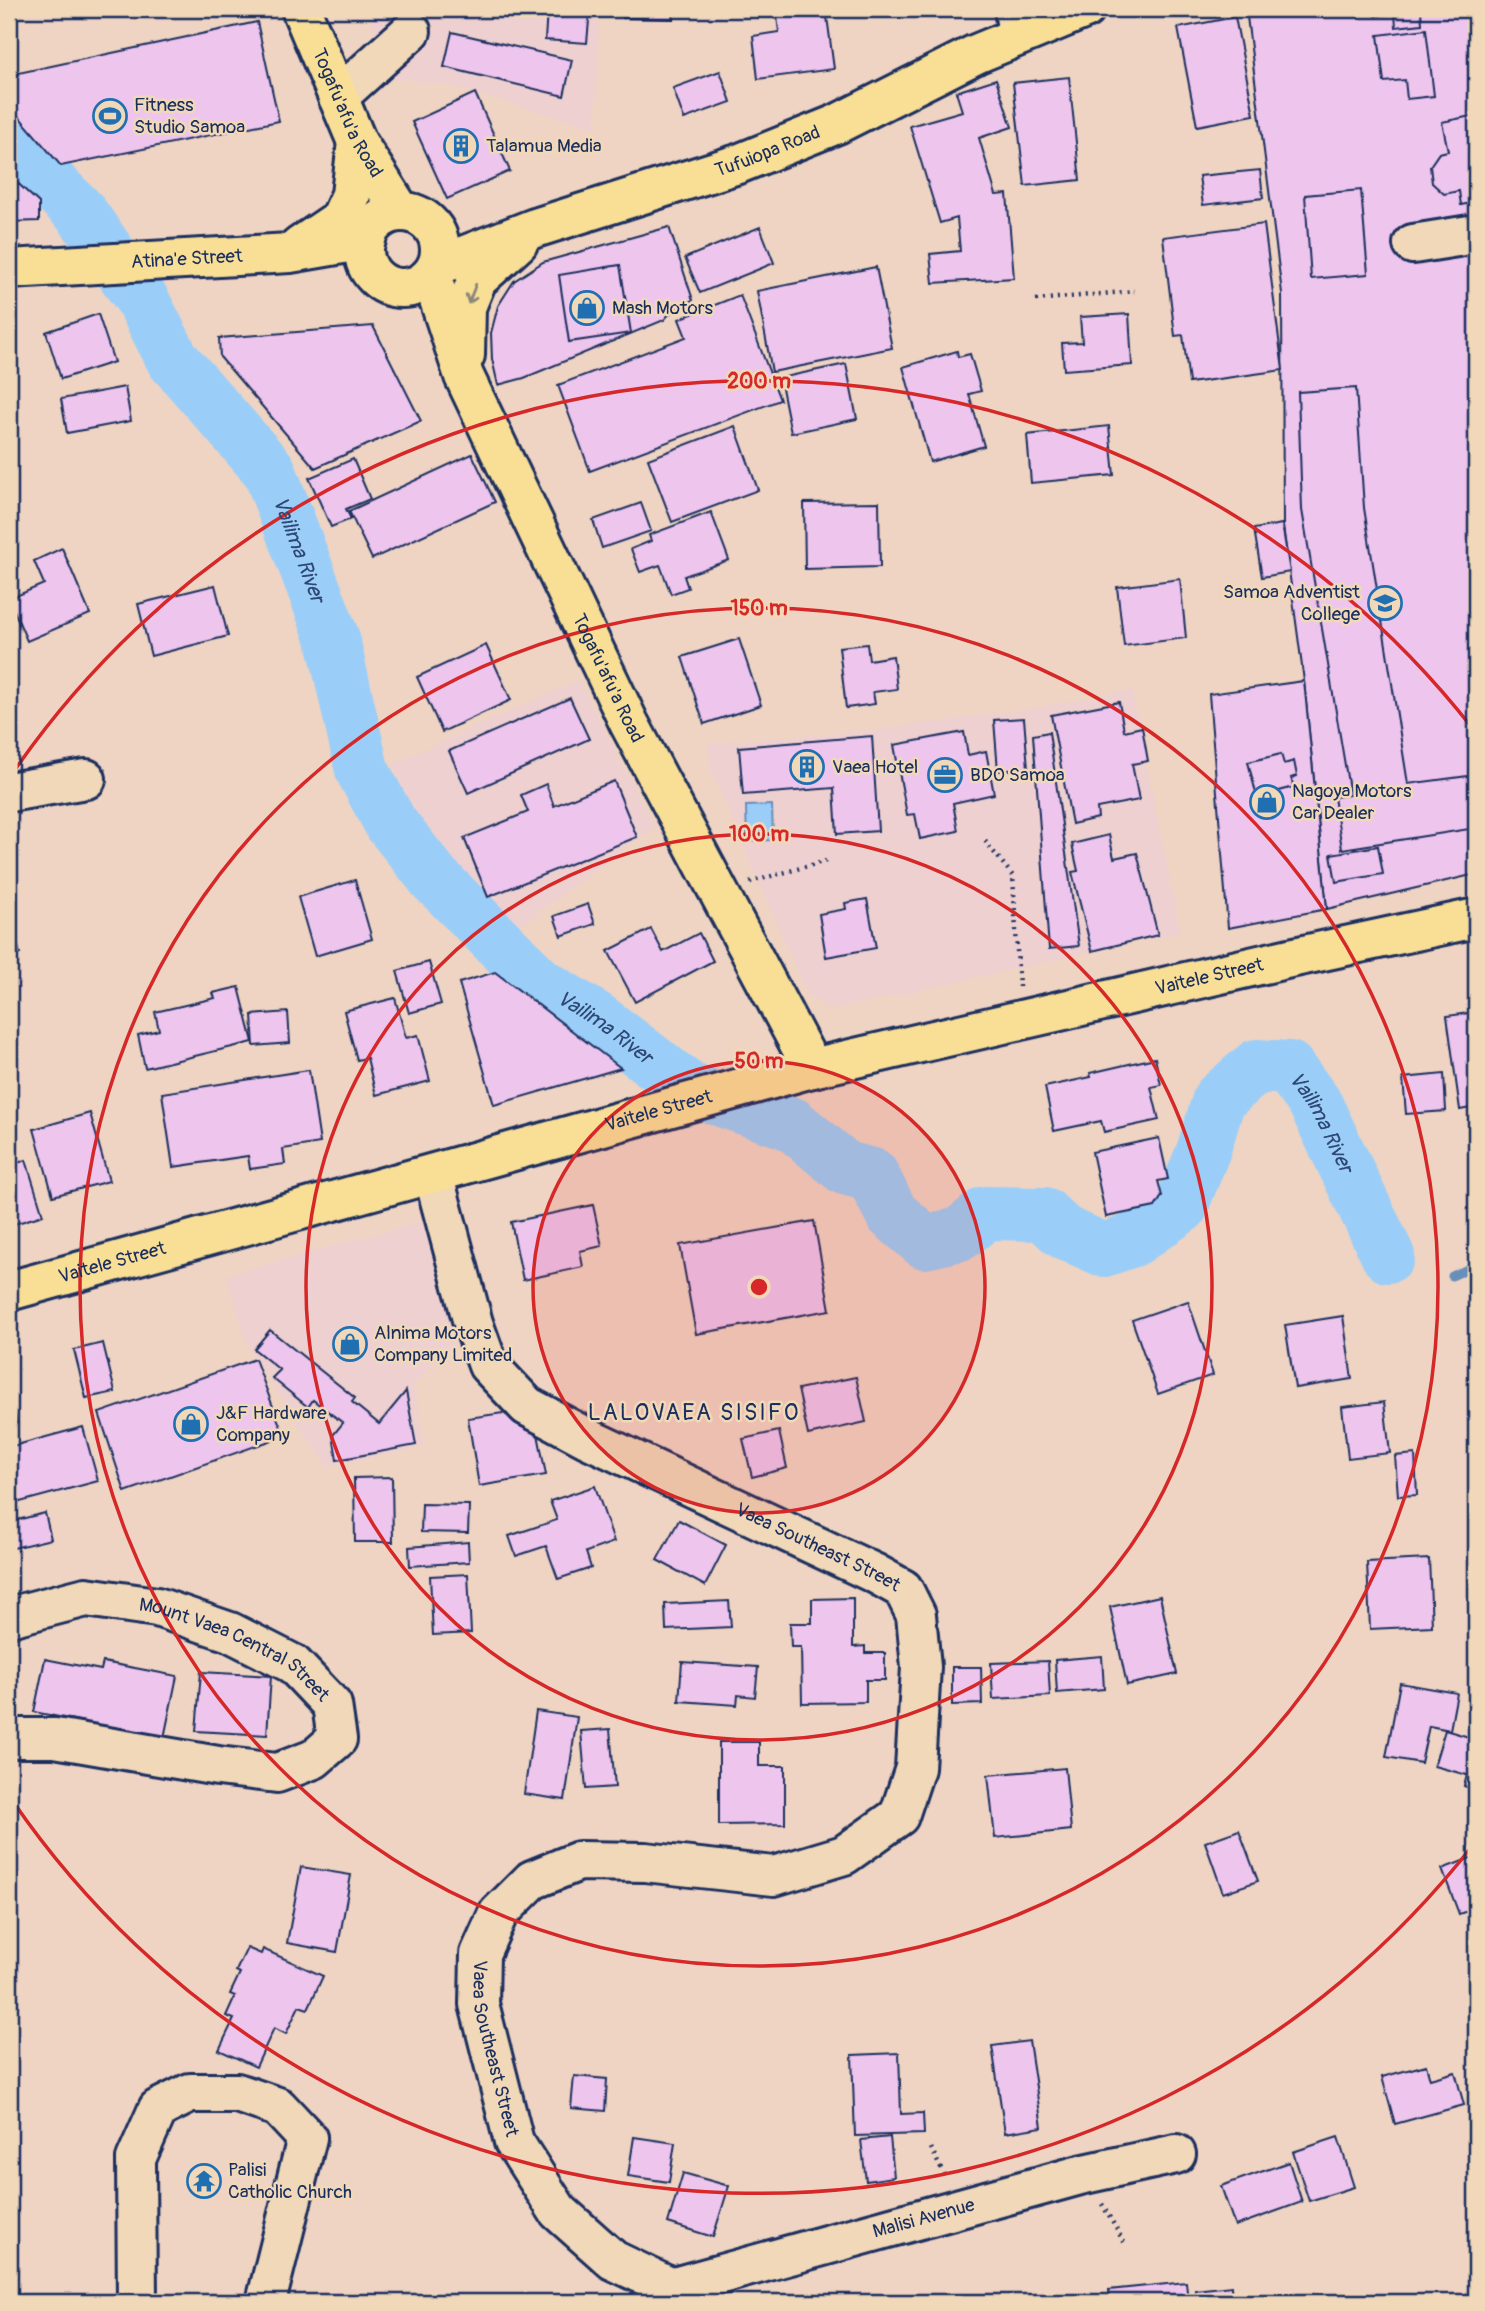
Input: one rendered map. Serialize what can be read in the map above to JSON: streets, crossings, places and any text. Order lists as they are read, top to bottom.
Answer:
{
  "streets": {
    "main road": [
      "Togafu'afu'a Road",
      "Tufuiopa Road",
      "Atina'e Street",
      "Vaitele Street"
    ],
    "street": ["Vaea Southeast Street", "Mount Vaea Central Street", "Malisi Avenue"]
  },
  "crossings": [
    ["Togafu'afu'a Road", "Tufuiopa Road"],
    ["Togafu'afu'a Road", "Vaitele Street"],
    ["Vaitele Street", "Vaea Southeast Street"],
    ["Vaea Southeast Street", "Malisi Avenue"]
  ],
  "districts": ["LALOVAEA SISIFO"],
  "water": ["Vailima River"],
  "places": {
    "sports": ["Fitness Studio Samoa"],
    "building": ["Talamua Media", "Vaea Hotel"],
    "shop": [
      "Mash Motors",
      "Nagoya Motors Car Dealer",
      "Alnima Motors Company Limited",
      "J&F Hardware Company"
    ],
    "school or university": ["Samoa Adventist College"],
    "office": ["BDO Samoa"],
    "temple": ["Palisi Catholic Church"]
  },
  "rings": [
    "200 m",
    "150 m",
    "100 m",
    "50 m"
  ]
}
